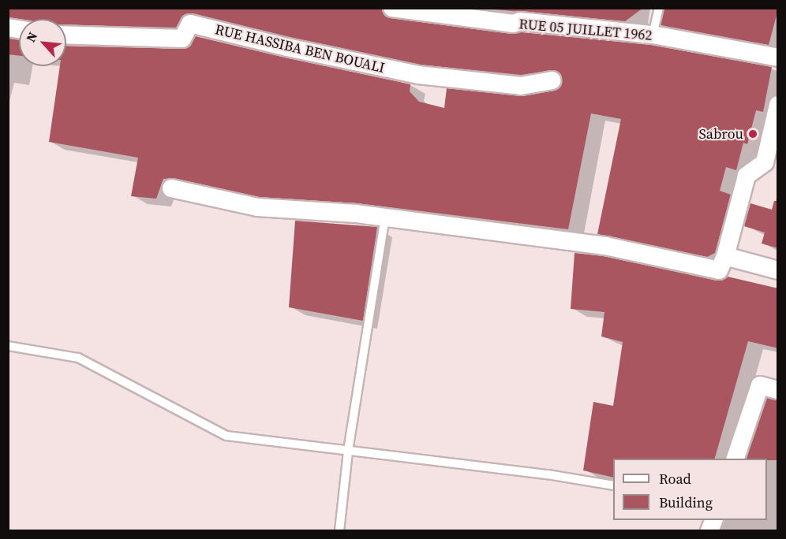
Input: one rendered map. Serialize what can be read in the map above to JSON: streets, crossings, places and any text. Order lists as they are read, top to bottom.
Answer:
{
  "streets": {
    "street": ["RUE 05 JUILLET 1962", "RUE HASSIBA BEN BOUALI"]
  },
  "places": ["Sabrou"],
  "legend": ["Road", "Building"],
  "north": "top left"
}
